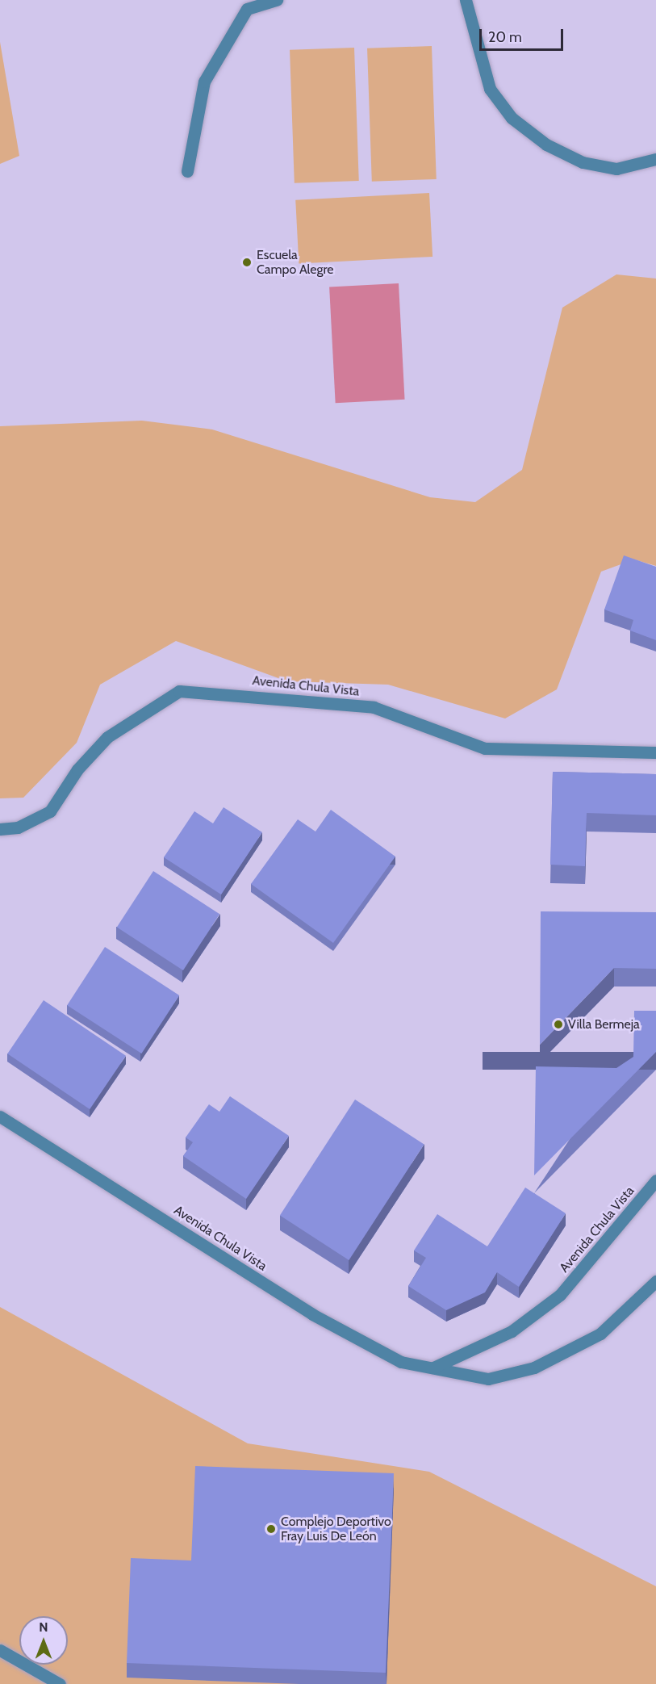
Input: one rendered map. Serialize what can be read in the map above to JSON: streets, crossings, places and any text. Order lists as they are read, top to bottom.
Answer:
{
  "streets": {
    "street": ["Avenida Chula Vista"]
  },
  "places": ["Escuela Campo Alegre", "Villa Bermeja", "Complejo Deportivo Fray Luis De León"],
  "scale_bar": "20 m",
  "north": "top"
}
